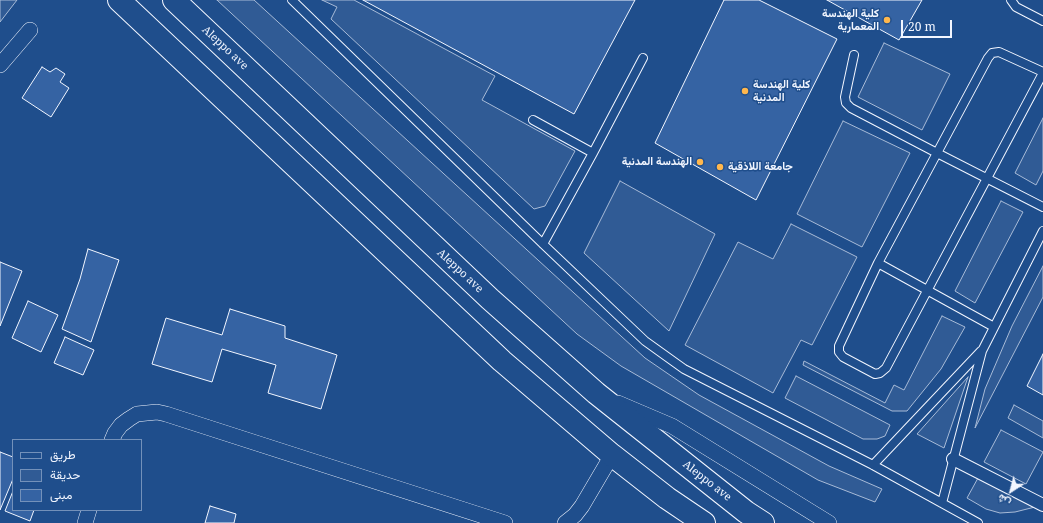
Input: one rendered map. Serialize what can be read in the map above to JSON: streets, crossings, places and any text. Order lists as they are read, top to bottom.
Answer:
{
  "streets": {
    "main road": ["Aleppo ave"]
  },
  "places": [
    "كلية الهندسة المعمارية",
    "كلية الهندسة المدنية",
    "الهندسة المدنية",
    "جامعة اللاذقية"
  ],
  "legend": ["طريق", "حديقة", "مبنى"],
  "scale_bar": "20 m",
  "north": "bottom left"
}
